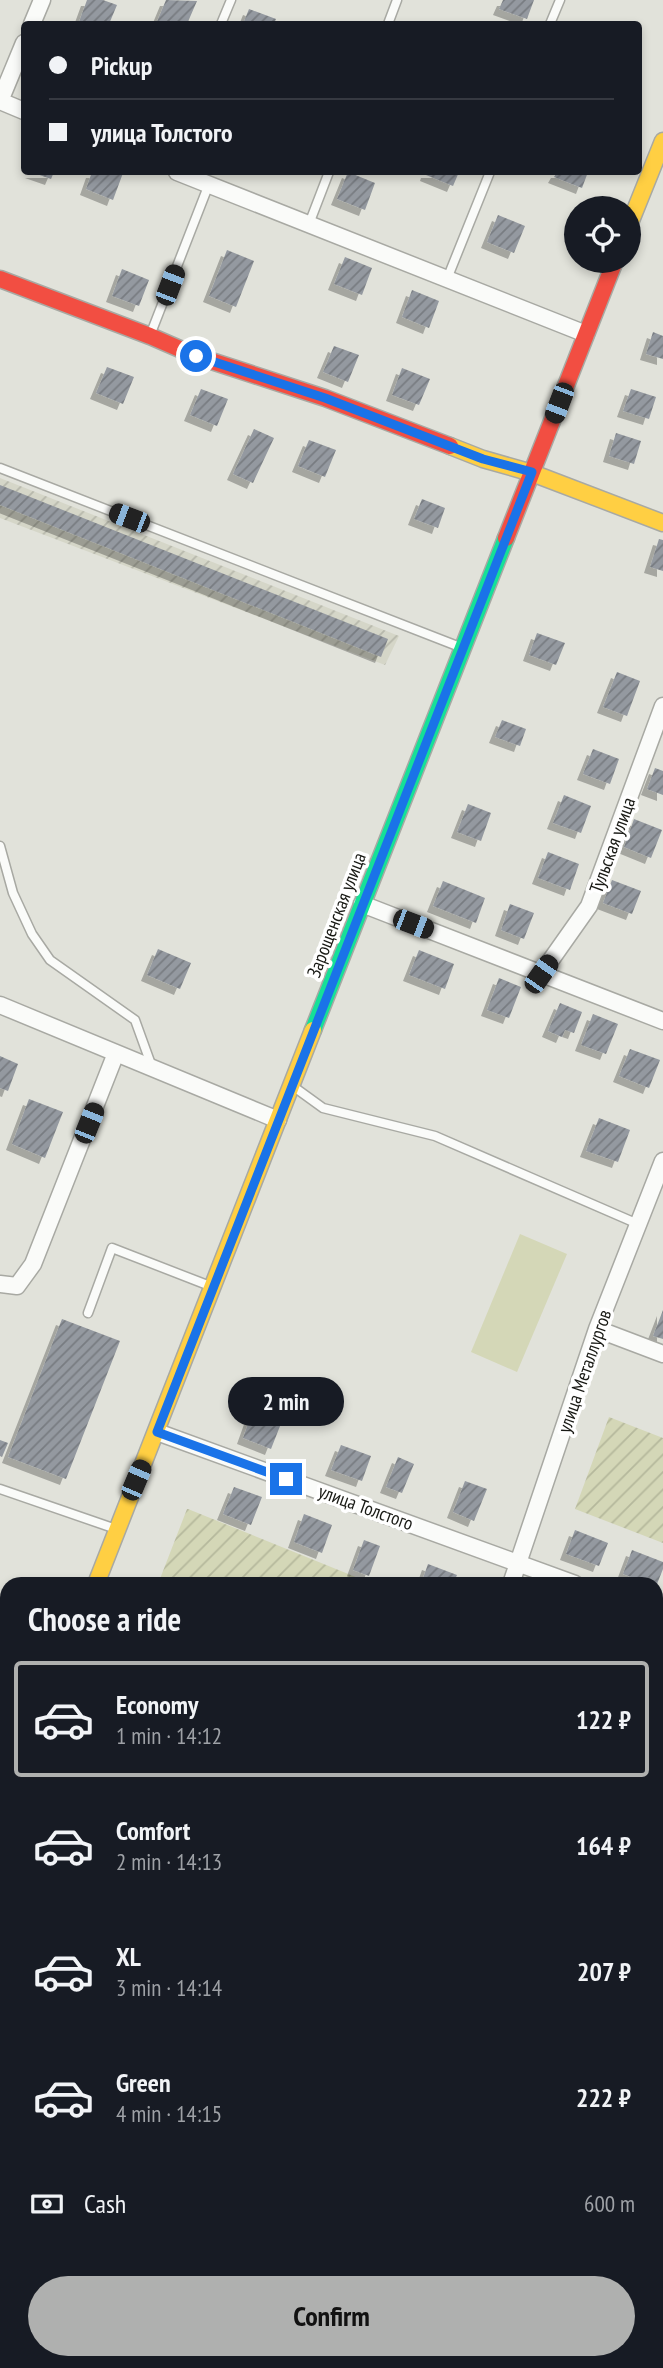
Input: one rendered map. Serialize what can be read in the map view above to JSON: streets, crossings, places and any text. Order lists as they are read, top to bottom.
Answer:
{
  "streets": {
    "street": [
      "Тульская улица",
      "Зарощенская улица",
      "улица Металлургов",
      "улица Толстого"
    ]
  },
  "crossings": [
    ["Зарощенская улица", "улица Толстого"],
    ["улица Металлургов", "улица Толстого"]
  ],
  "page": {
    "banner": ["Pickup", "улица Толстого"],
    "bubble": "2 min",
    "heading": "Choose a ride",
    "list": [
      {
        "name": "Economy",
        "note": "1 min · 14:12",
        "value": "122 ₽"
      },
      {
        "name": "Comfort",
        "note": "2 min · 14:13",
        "value": "164 ₽"
      },
      {
        "name": "XL",
        "note": "3 min · 14:14",
        "value": "207 ₽"
      },
      {
        "name": "Green",
        "note": "4 min · 14:15",
        "value": "222 ₽"
      }
    ],
    "pay": ["Cash", "600 m"],
    "buttons": "Confirm"
  }
}
